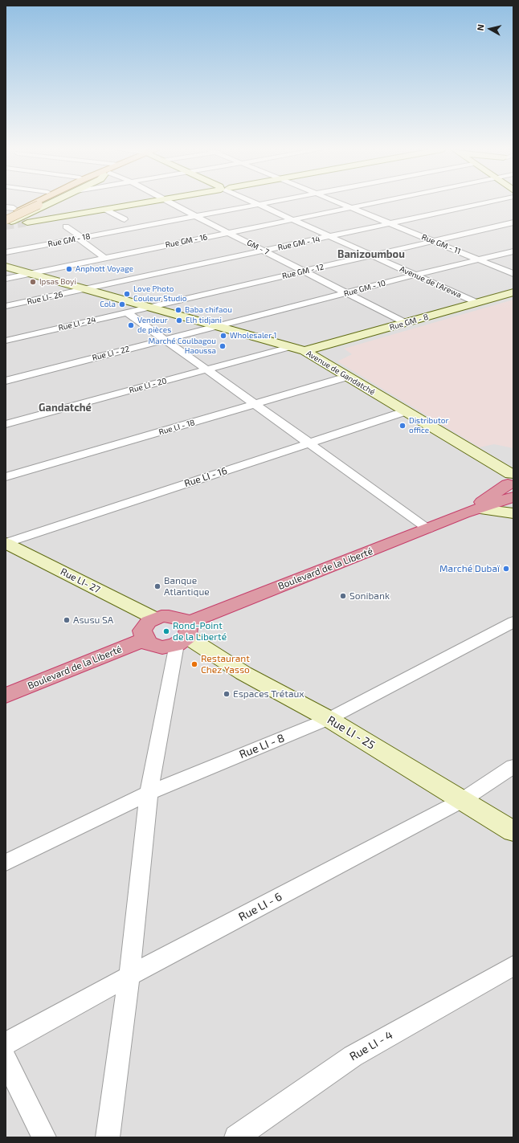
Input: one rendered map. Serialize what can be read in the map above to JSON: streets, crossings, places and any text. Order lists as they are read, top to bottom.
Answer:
{
  "streets": {
    "highway": ["Boulevard de la Liberté"],
    "street": [
      "Rue GM - 18",
      "Rue GM - 16",
      "Rue GM - 14",
      "Rue GM - 11",
      "GM - 7",
      "Rue GM - 12",
      "Avenue de l'Arewa",
      "Rue GM - 10",
      "Rue LI- 26",
      "Rue GM - 8",
      "Rue LI - 24",
      "Rue LI - 22",
      "Avenue de Gandatché",
      "Rue LI - 20",
      "Rue LI - 18",
      "Rue LI - 16",
      "Rue LI- 27",
      "Rue LI - 25",
      "Rue LI - 8",
      "Rue LI - 6",
      "Rue LI - 4"
    ]
  },
  "crossings": [
    ["Rue GM - 18", "GM - 7"],
    ["Rue GM - 18", "Avenue de l'Arewa"],
    ["Rue GM - 16", "Rue GM - 11"],
    ["Rue GM - 16", "GM - 7"],
    ["Rue GM - 16", "Avenue de l'Arewa"],
    ["Rue GM - 16", "Avenue de Gandatché"],
    ["Rue GM - 14", "Rue GM - 11"],
    ["Rue GM - 14", "GM - 7"],
    ["Rue GM - 14", "Avenue de l'Arewa"],
    ["Rue GM - 14", "Rue LI- 26"],
    ["Rue GM - 14", "Avenue de Gandatché"],
    ["Rue GM - 11", "Rue GM - 12"],
    ["Rue GM - 11", "Rue GM - 10"],
    ["GM - 7", "Rue GM - 12"],
    ["GM - 7", "Rue GM - 10"],
    ["GM - 7", "Rue GM - 8"],
    ["Rue GM - 12", "Avenue de l'Arewa"],
    ["Rue GM - 12", "Rue LI - 24"],
    ["Rue GM - 12", "Avenue de Gandatché"],
    ["Avenue de l'Arewa", "Rue GM - 10"],
    ["Avenue de l'Arewa", "Rue GM - 8"],
    ["Rue GM - 10", "Rue LI - 22"],
    ["Rue GM - 10", "Avenue de Gandatché"],
    ["Rue LI- 26", "Avenue de Gandatché"],
    ["Rue GM - 8", "Avenue de Gandatché"],
    ["Rue LI - 24", "Avenue de Gandatché"],
    ["Rue LI - 22", "Avenue de Gandatché"],
    ["Avenue de Gandatché", "Rue LI - 20"],
    ["Avenue de Gandatché", "Rue LI - 18"],
    ["Avenue de Gandatché", "Rue LI - 16"],
    ["Avenue de Gandatché", "Boulevard de la Liberté"],
    ["Rue LI - 16", "Rue LI- 27"],
    ["Boulevard de la Liberté", "Rue LI- 27"],
    ["Boulevard de la Liberté", "Rue LI - 25"],
    ["Rue LI- 27", "Rue LI - 25"],
    ["Rue LI - 25", "Rue LI - 8"],
    ["Rue LI - 25", "Rue LI - 6"]
  ],
  "districts": ["Banizoumbou", "Gandatché"],
  "places": [
    "Anphott Voyage",
    "Ipsas Boyi",
    "Love Photo Couleur Studio",
    "Cola",
    "Baba chifaou",
    "Elh tidjani",
    "Vendeur de pièces",
    "Wholesaler 1",
    "Marché Coulbagou Haoussa",
    "Distributor office",
    "Marché Dubaï",
    "Banque Atlantique",
    "Sonibank",
    "Asusu SA",
    "Rond-Point de la Liberté",
    "Restaurant Chez Yasso",
    "Espaces Trétaux"
  ],
  "north": "left"
}
